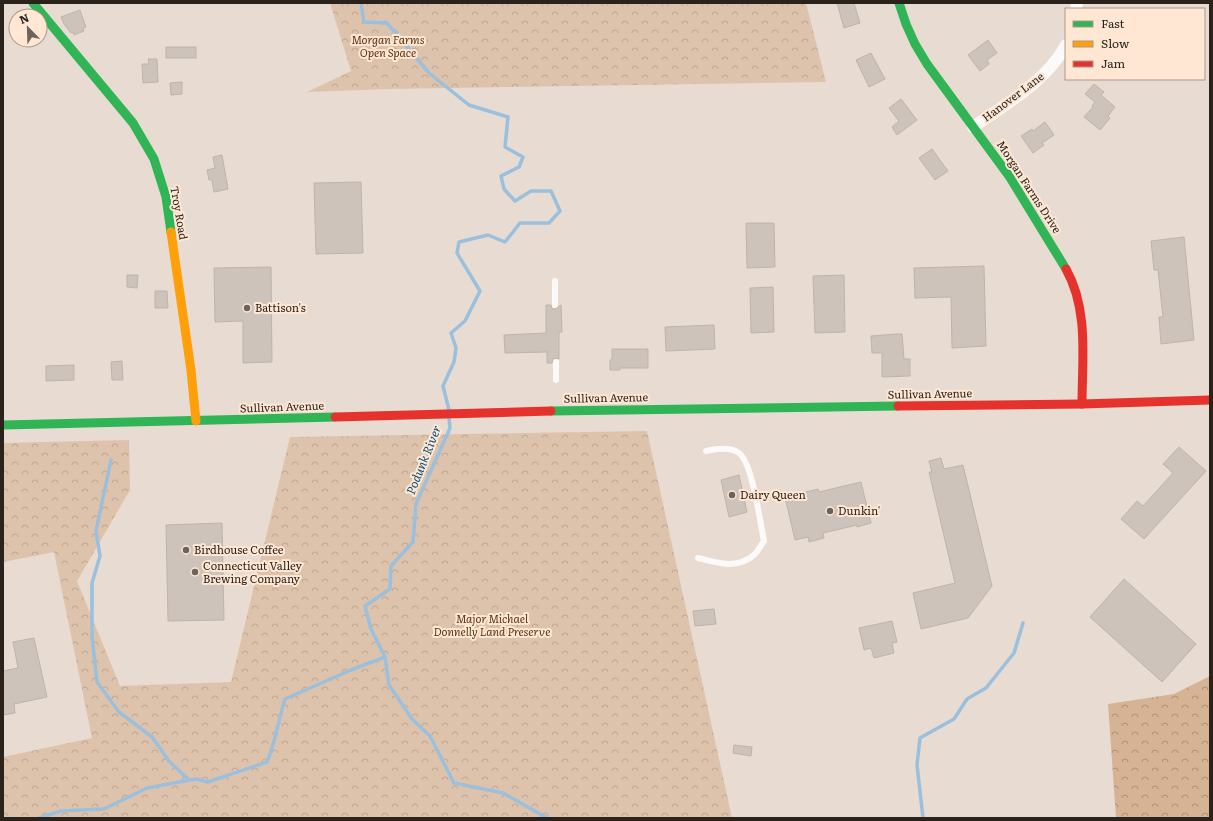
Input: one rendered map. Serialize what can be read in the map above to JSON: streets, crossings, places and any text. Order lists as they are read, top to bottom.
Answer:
{
  "streets": {
    "main road": ["Morgan Farms Drive", "Troy Road", "Sullivan Avenue"],
    "street": ["Hanover Lane"]
  },
  "crossings": [
    ["Hanover Lane", "Morgan Farms Drive"],
    ["Morgan Farms Drive", "Sullivan Avenue"],
    ["Troy Road", "Sullivan Avenue"]
  ],
  "water": ["Podunk River"],
  "parks": ["Morgan Farms Open Space", "Major Michael Donnelly Land Preserve"],
  "places": [
    "Battison's",
    "Dairy Queen",
    "Dunkin'",
    "Birdhouse Coffee",
    "Connecticut Valley Brewing Company"
  ],
  "legend": ["Fast", "Slow", "Jam"],
  "north": "top left"
}
